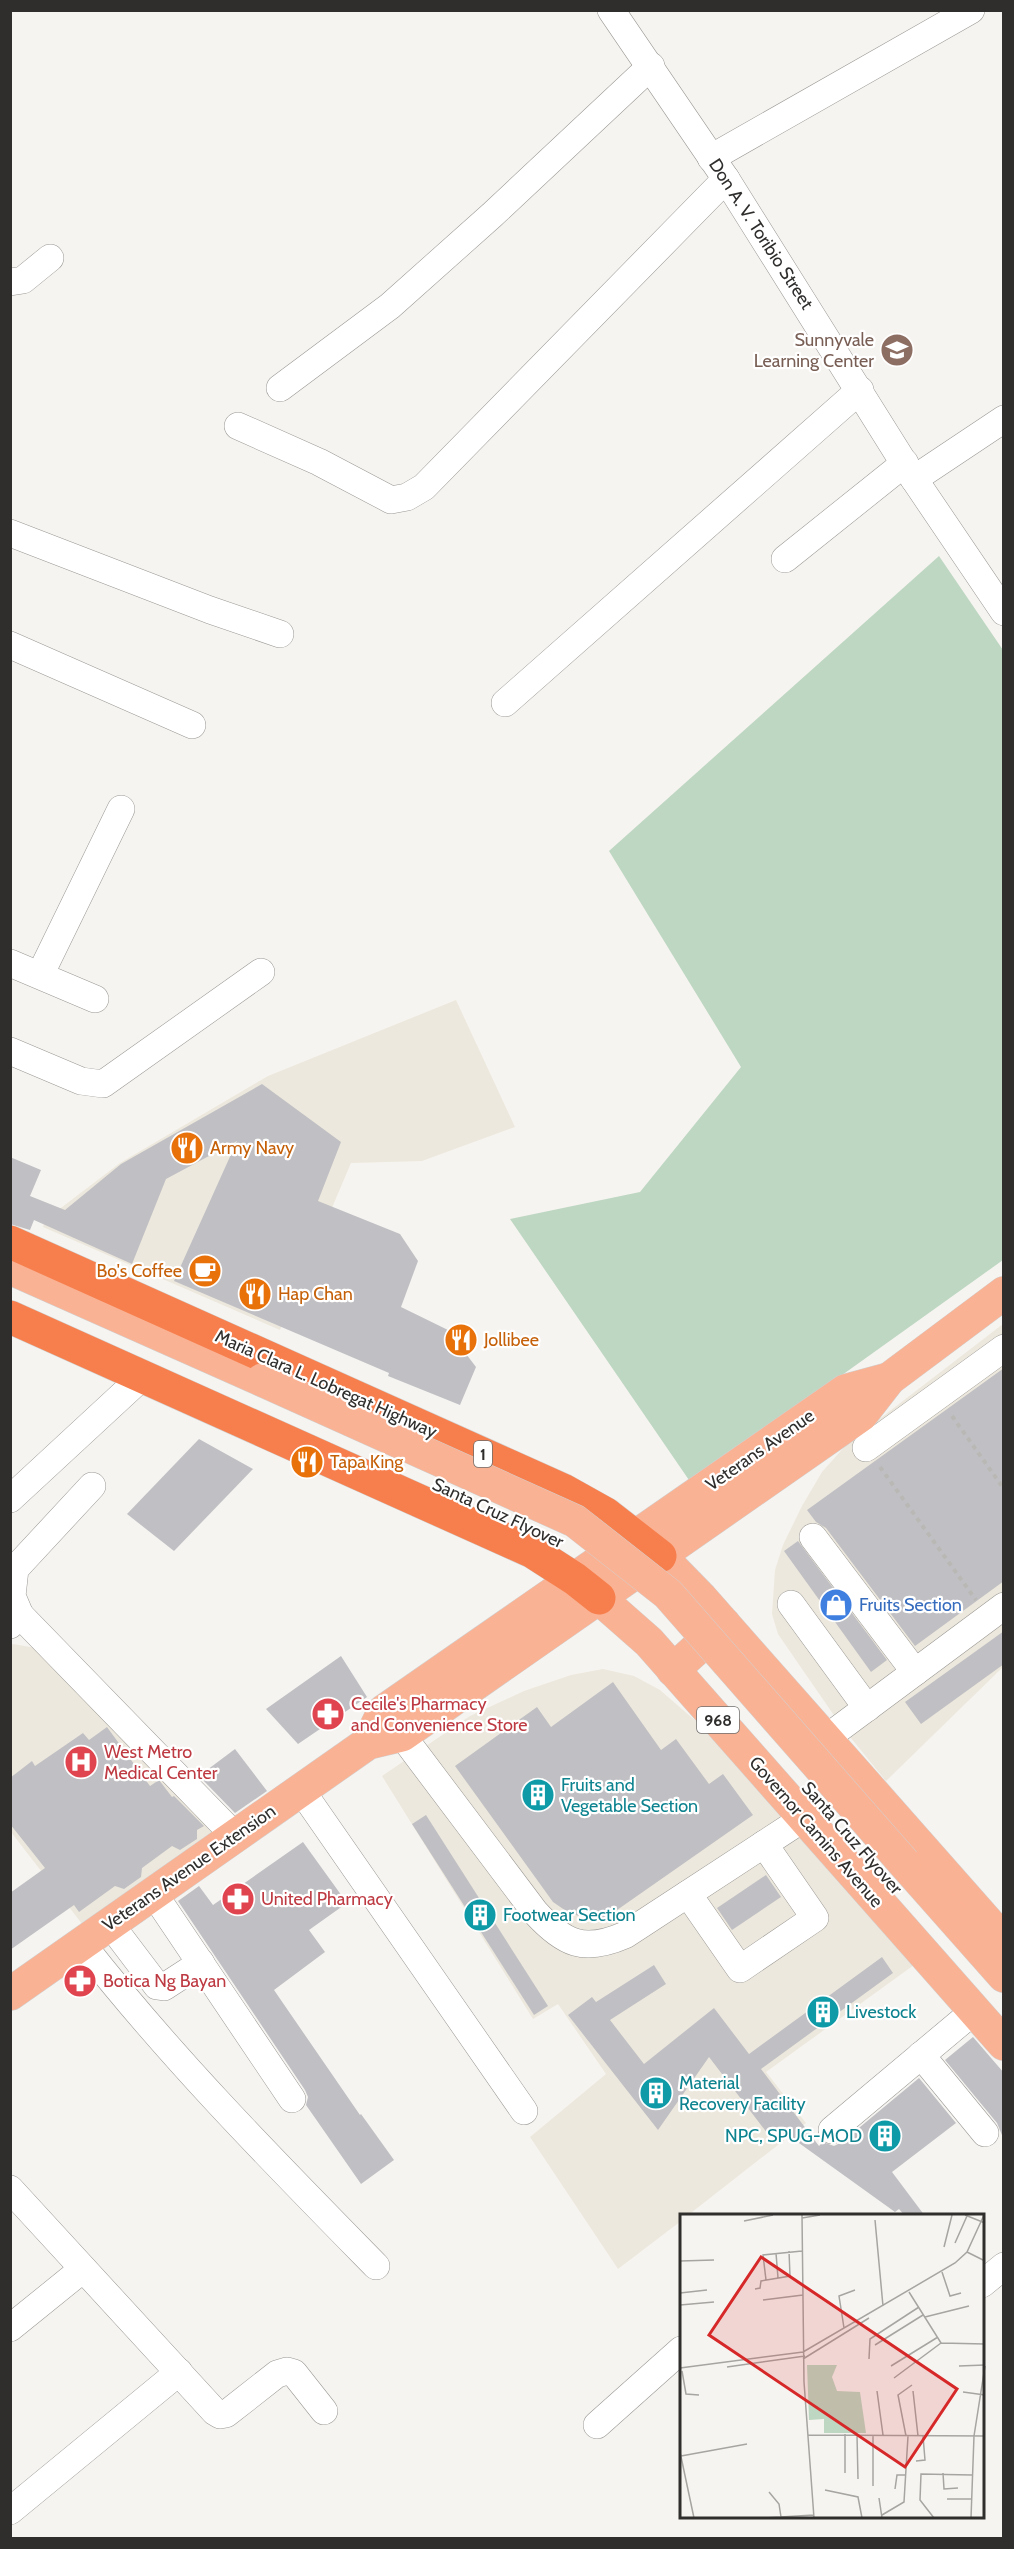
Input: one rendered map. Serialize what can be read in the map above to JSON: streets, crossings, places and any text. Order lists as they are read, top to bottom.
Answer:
{
  "streets": {
    "highway": ["Maria Clara L. Lobregat Highway", "1"],
    "main road": [
      "Veterans Avenue",
      "Santa Cruz Flyover",
      "968",
      "Governor Camins Avenue",
      "Veterans Avenue Extension"
    ],
    "street": ["Don A. V. Toribio Street"]
  },
  "crossings": [
    ["Maria Clara L. Lobregat Highway", "Veterans Avenue"],
    ["Veterans Avenue", "Governor Camins Avenue"],
    ["Veterans Avenue", "Veterans Avenue Extension"],
    ["Santa Cruz Flyover", "Governor Camins Avenue"],
    ["Governor Camins Avenue", "Veterans Avenue Extension"]
  ],
  "places": {
    "school or university": ["Sunnyvale Learning Center"],
    "restaurant": [
      "Army Navy",
      "Hap Chan",
      "Jollibee",
      "Tapa King"
    ],
    "cafe": ["Bo's Coffee"],
    "shop": ["Fruits Section"],
    "pharmacy": ["Cecile's Pharmacy and Convenience Store", "United Pharmacy", "Botica Ng Bayan"],
    "hospital": ["West Metro Medical Center"],
    "building": [
      "Fruits and Vegetable Section",
      "Footwear Section",
      "Livestock",
      "Material Recovery Facility",
      "NPC, SPUG-MOD"
    ]
  }
}
